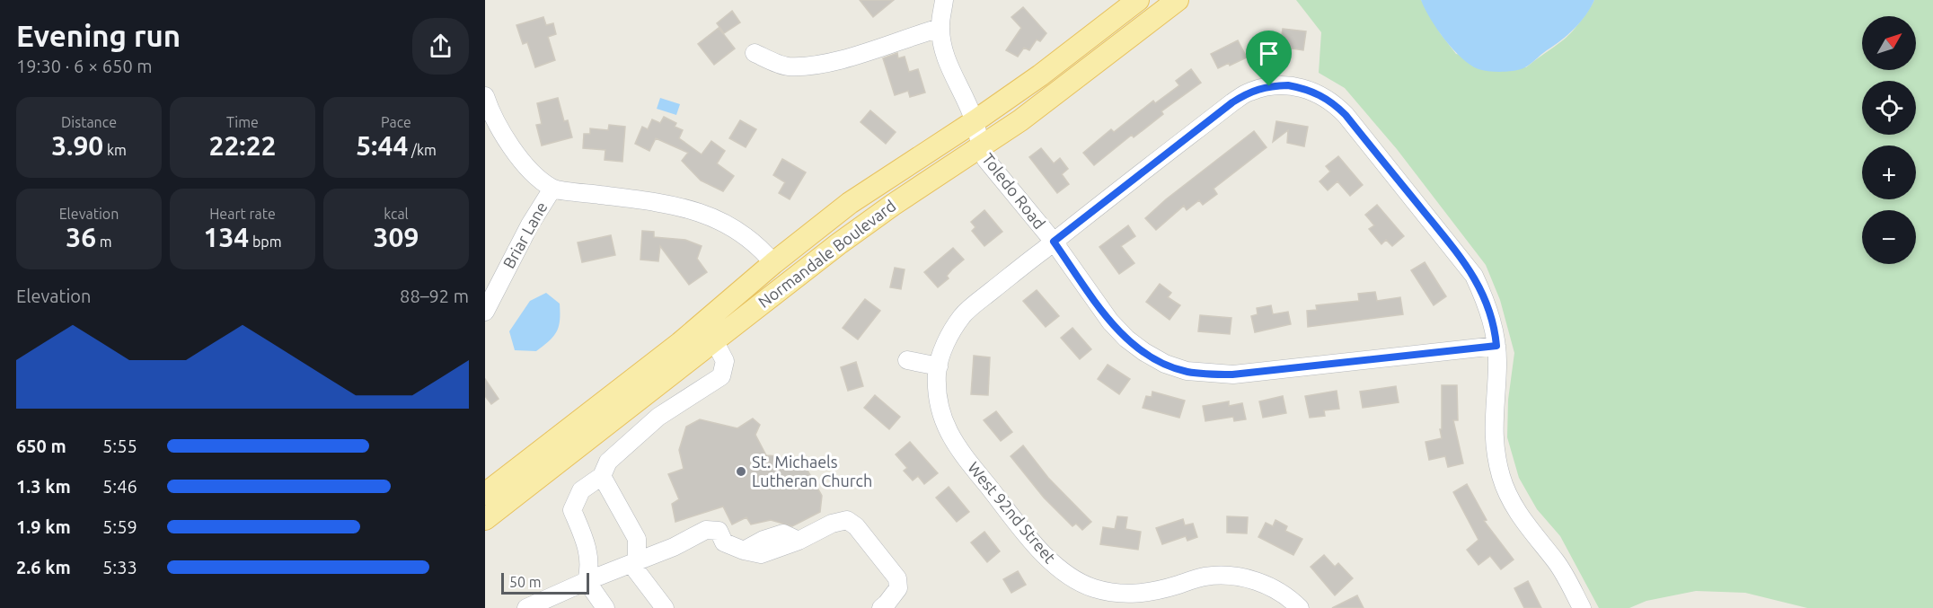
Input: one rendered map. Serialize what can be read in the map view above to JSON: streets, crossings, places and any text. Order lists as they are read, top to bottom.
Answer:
{
  "streets": {
    "main road": ["Normandale Boulevard"],
    "street": ["Toledo Road", "Briar Lane", "West 92nd Street"]
  },
  "crossings": [
    ["Toledo Road", "Normandale Boulevard"],
    ["Toledo Road", "West 92nd Street"]
  ],
  "places": ["St. Michaels Lutheran Church"],
  "scale_bar": "50 m",
  "north": "top right",
  "page": {
    "heading": ["Evening run", "19:30 · 6 × 650 m"],
    "map_buttons": ["+", "−"],
    "stats": [
      ["Distance", "3.90 km"],
      ["Time", "22:22"],
      ["Pace", "5:44 /km"],
      ["Elevation", "36 m"],
      ["Heart rate", "134 bpm"],
      ["kcal", "309"]
    ],
    "chart": ["Elevation", "88–92 m"],
    "list": [
      {
        "name": "650 m",
        "note": "5:55"
      },
      {
        "name": "1.3 km",
        "note": "5:46"
      },
      {
        "name": "1.9 km",
        "note": "5:59"
      },
      {
        "name": "2.6 km",
        "note": "5:33"
      }
    ],
    "scale": "50 m"
  }
}
